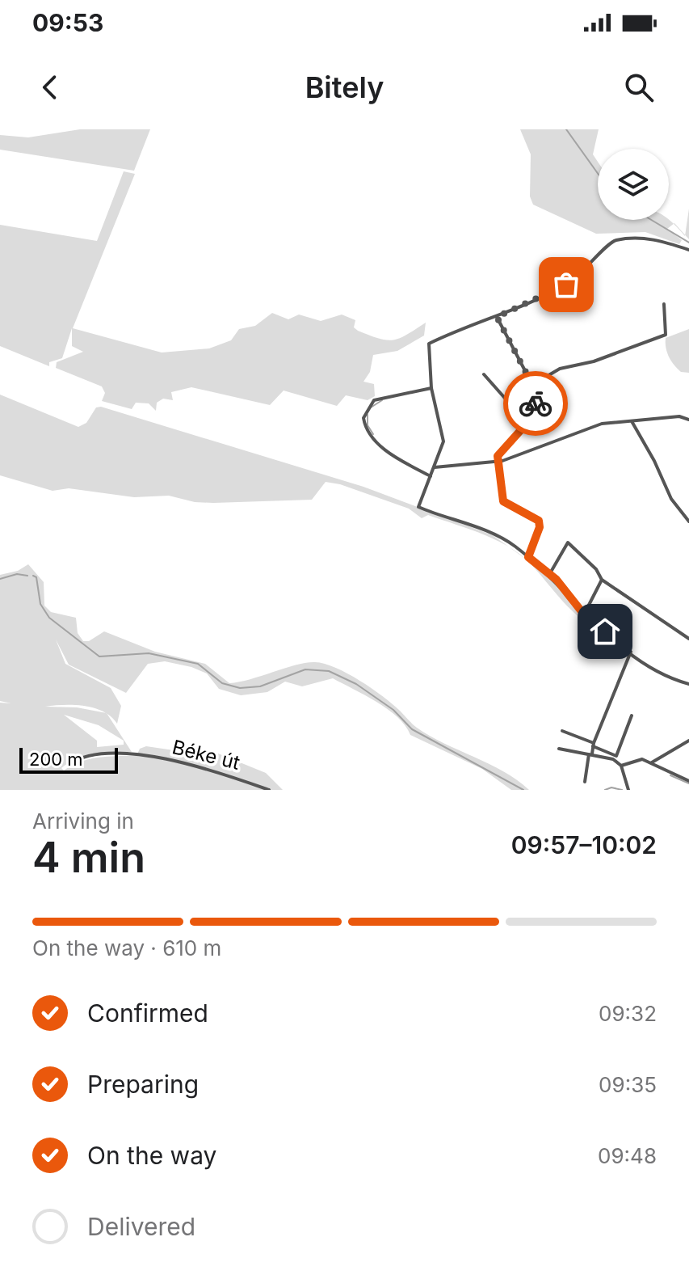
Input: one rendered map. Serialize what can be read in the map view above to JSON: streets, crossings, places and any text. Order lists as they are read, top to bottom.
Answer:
{
  "streets": {
    "street": ["Béke út"]
  },
  "scale_bar": "200 m",
  "page": {
    "status": "09:53",
    "header": "Bitely",
    "scale": "200 m",
    "heading": ["4 min", "Arriving in", "09:57–10:02"],
    "bar": "On the way · 610 m",
    "list": [
      ["Confirmed", "09:32"],
      ["Preparing", "09:35"],
      ["On the way", "09:48"],
      "Delivered"
    ]
  }
}
